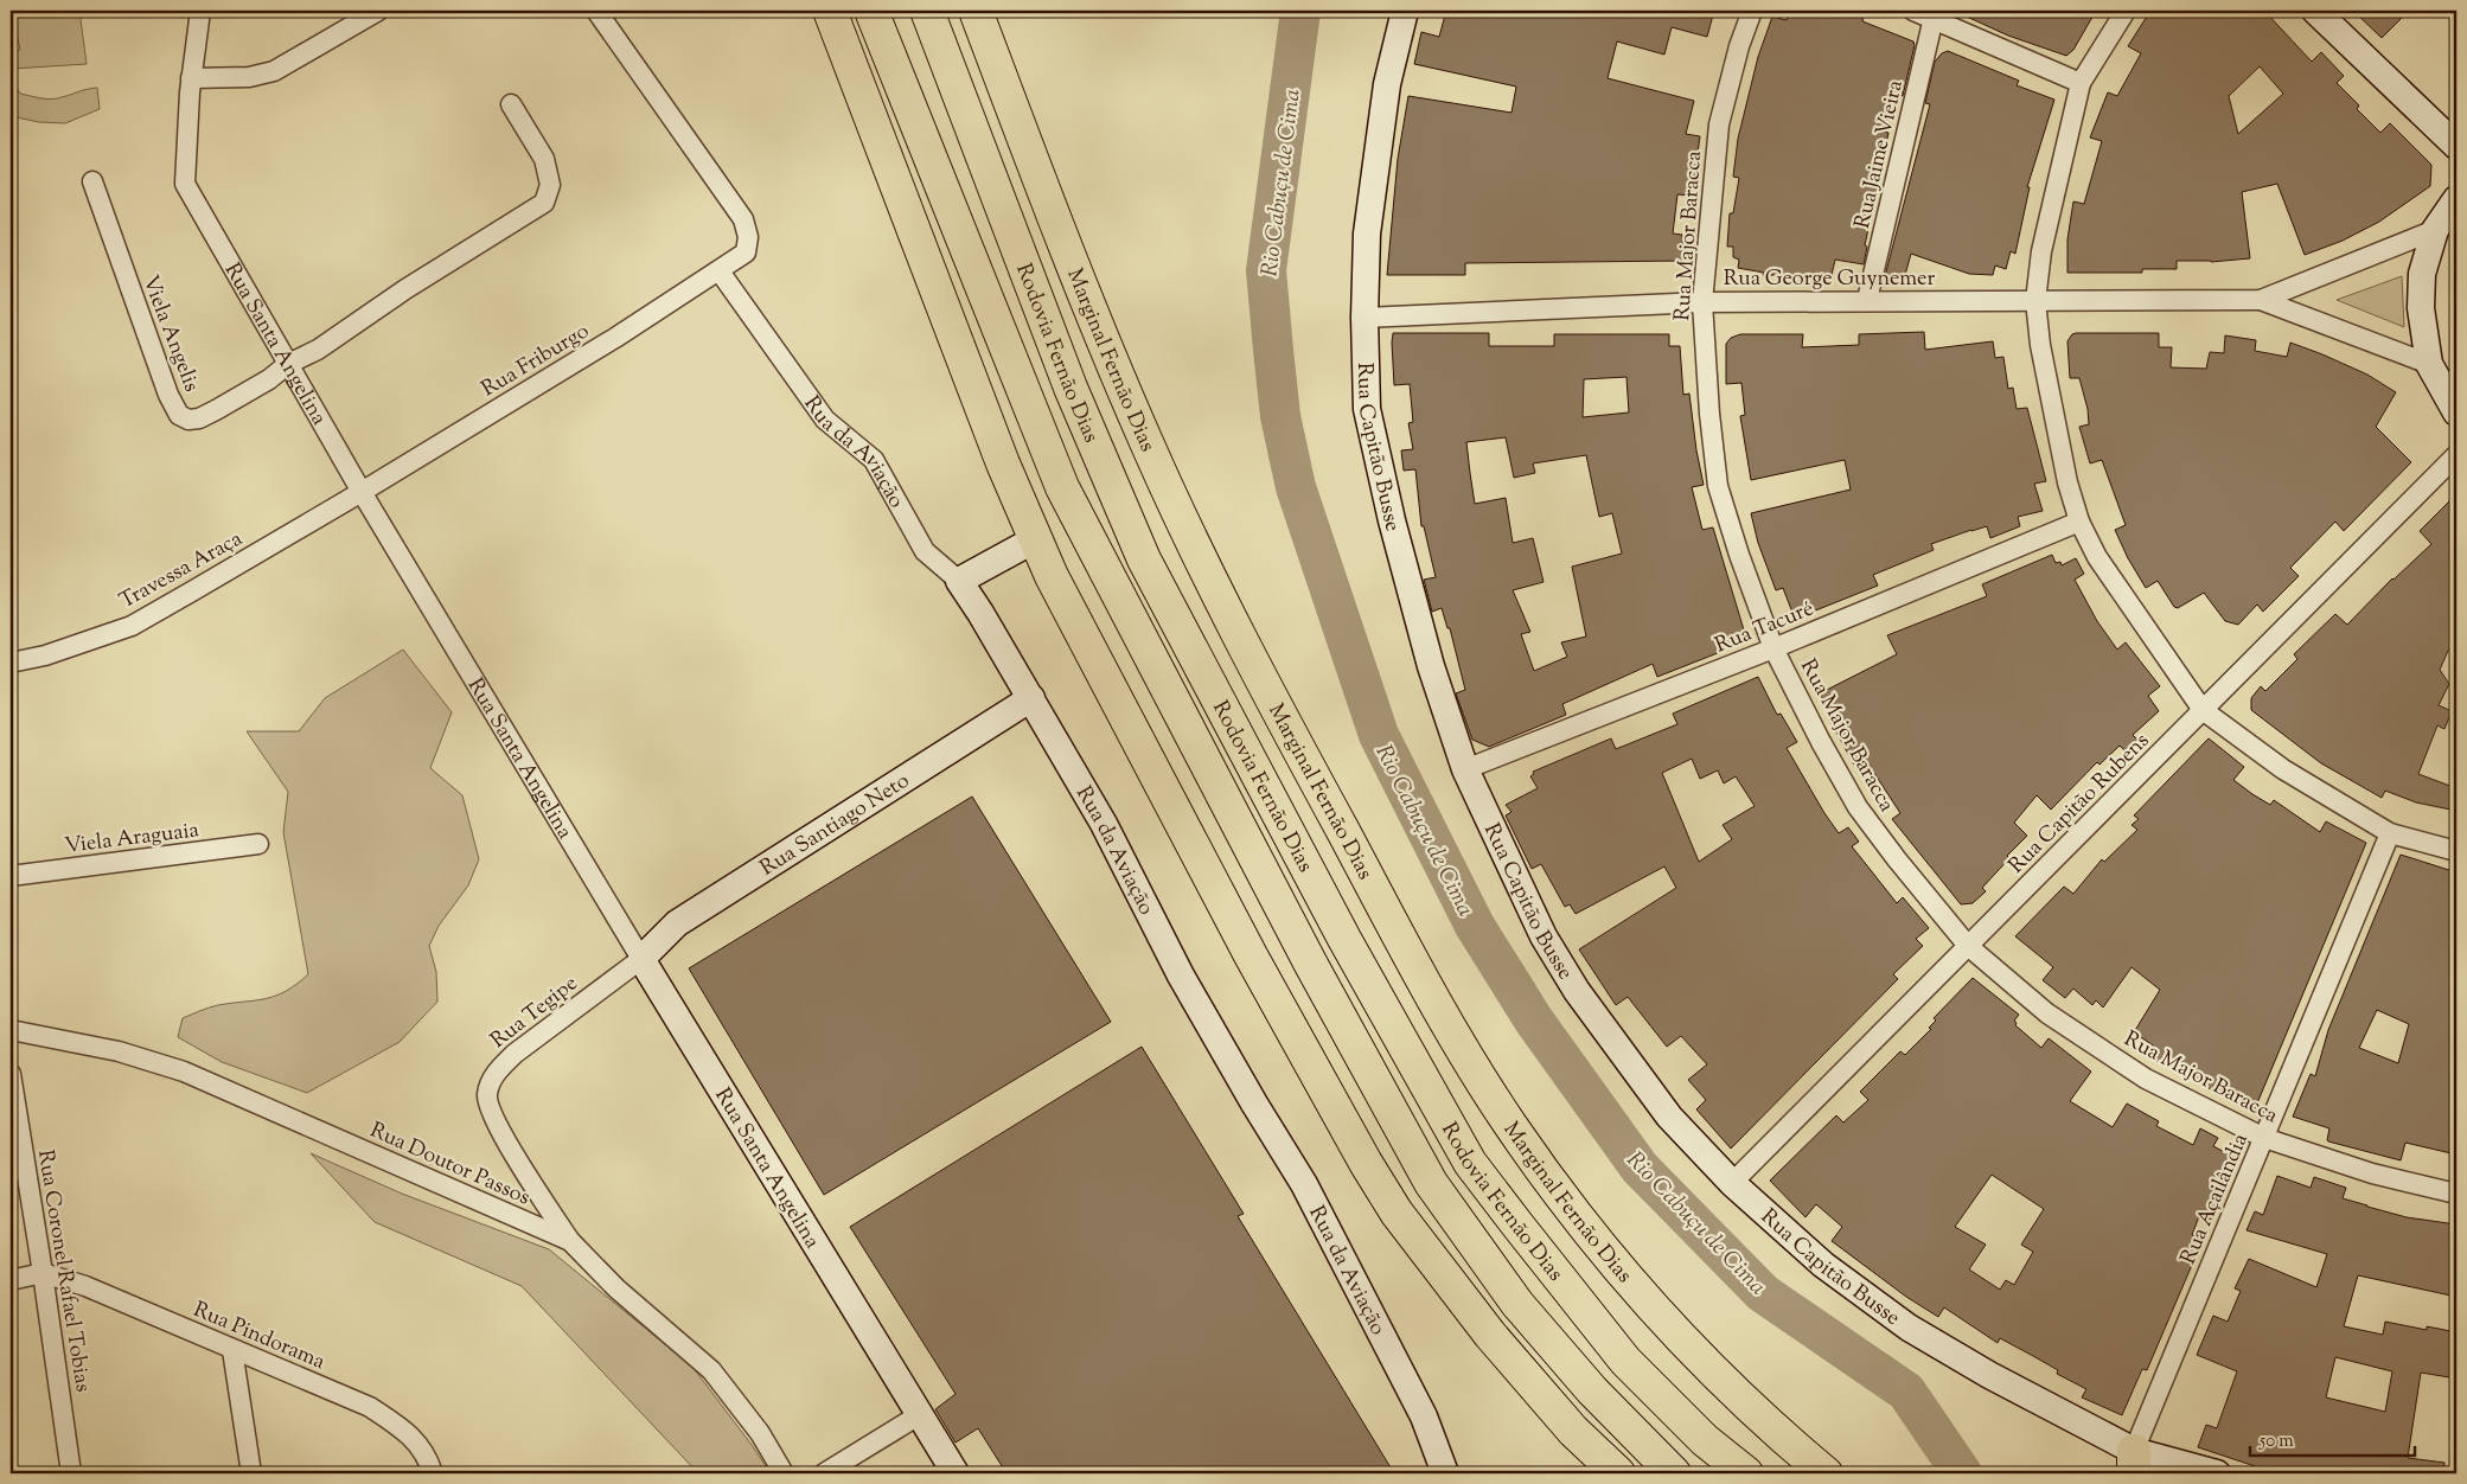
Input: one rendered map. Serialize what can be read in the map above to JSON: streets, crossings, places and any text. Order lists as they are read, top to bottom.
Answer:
{
  "streets": {
    "highway": ["Rodovia Fernão Dias", "Marginal Fernão Dias"],
    "street": [
      "Rua Jaime Vieira",
      "Rua Major Baracca",
      "Rua George Guynemer",
      "Viela Angelis",
      "Rua Santa Angelina",
      "Rua Friburgo",
      "Rua Capitão Busse",
      "Rua da Aviação",
      "Travessa Araça",
      "Rua Tacuré",
      "Rua Capitão Rubens",
      "Rua Santiago Neto",
      "Viela Araguaia",
      "Rua Tegipe",
      "Rua Doutor Passos",
      "Rua Açailândia",
      "Rua Coronel Rafael Tobias",
      "Rua Pindorama"
    ]
  },
  "crossings": [
    ["Rua Jaime Vieira", "Rua George Guynemer"],
    ["Rua Major Baracca", "Rua George Guynemer"],
    ["Rua Major Baracca", "Rua Tacuré"],
    ["Rua Major Baracca", "Rua Capitão Rubens"],
    ["Rua Major Baracca", "Rua Açailândia"],
    ["Rua George Guynemer", "Rua Capitão Busse"],
    ["Viela Angelis", "Rua Santa Angelina"],
    ["Rua Santa Angelina", "Rua Friburgo"],
    ["Rua Santa Angelina", "Travessa Araça"],
    ["Rua Santa Angelina", "Rua Santiago Neto"],
    ["Rua Santa Angelina", "Rua Tegipe"],
    ["Rua Friburgo", "Rua da Aviação"],
    ["Rua Friburgo", "Travessa Araça"],
    ["Rua Capitão Busse", "Rua Tacuré"],
    ["Rua Capitão Busse", "Rua Capitão Rubens"],
    ["Rua Capitão Busse", "Rua Açailândia"],
    ["Rua da Aviação", "Rua Santiago Neto"],
    ["Rua Santiago Neto", "Rua Tegipe"],
    ["Rua Tegipe", "Rua Doutor Passos"],
    ["Rua Coronel Rafael Tobias", "Rua Pindorama"]
  ],
  "water": ["Rio Cabuçu de Cima"],
  "scale_bar": "50 m"
}
